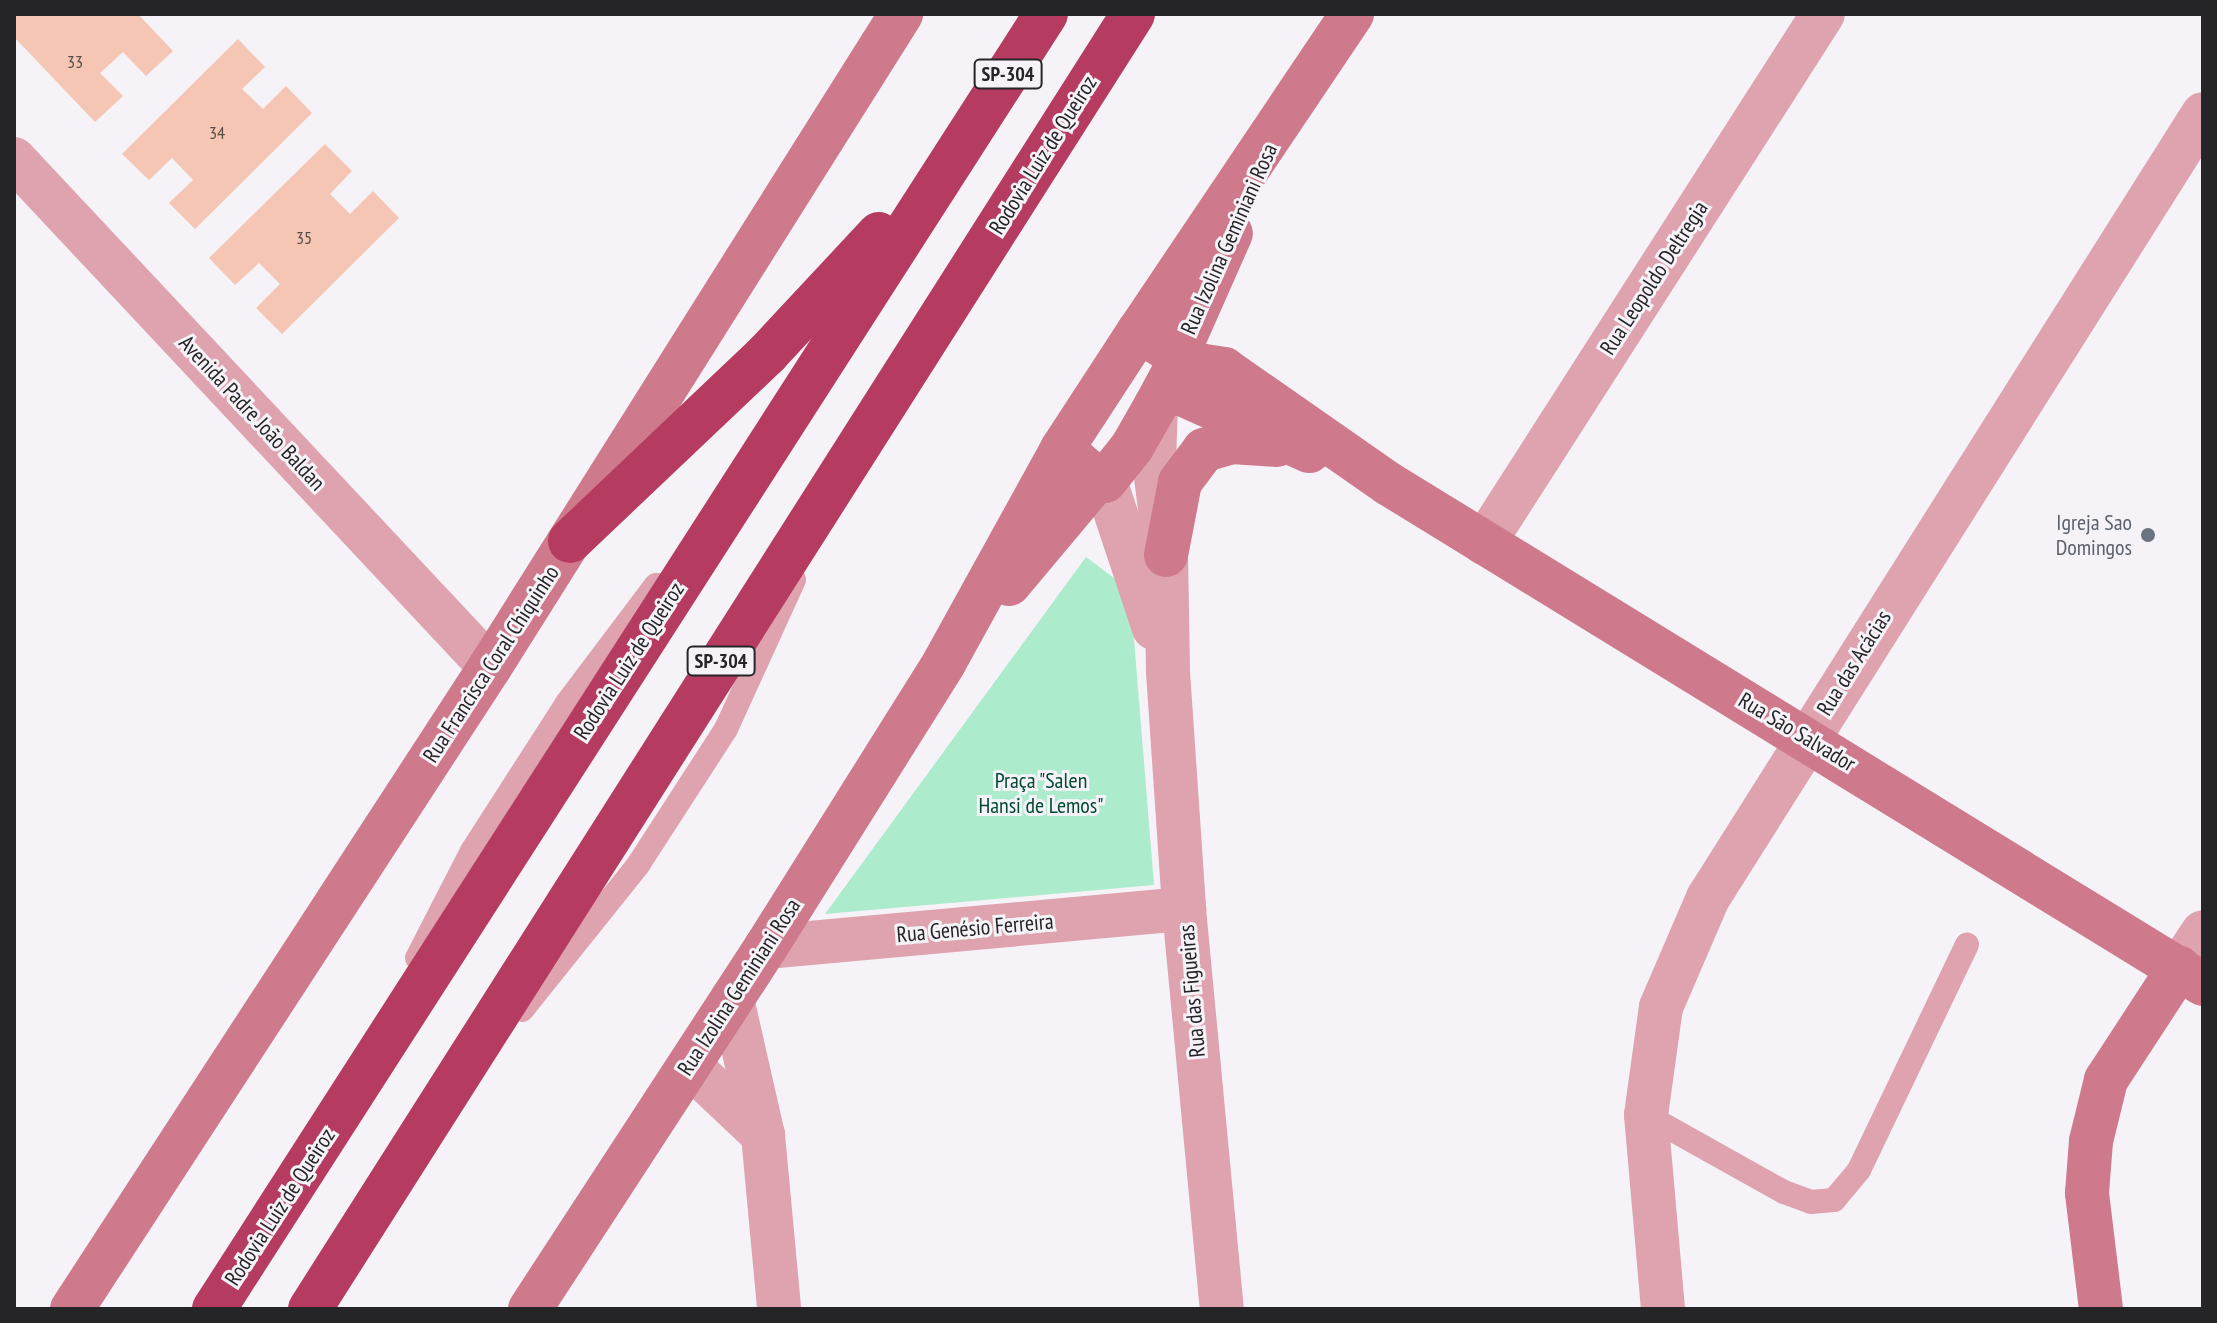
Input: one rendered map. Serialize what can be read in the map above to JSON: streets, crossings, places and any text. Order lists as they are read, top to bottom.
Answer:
{
  "streets": {
    "highway": ["SP-304", "Rodovia Luiz de Queiroz"],
    "street": [
      "Rua Izolina Geminiani Rosa",
      "Rua Leopoldo Deltregia",
      "Avenida Padre João Baldan",
      "Rua das Acácias",
      "Rua Francisca Coral Chiquinho",
      "Rua São Salvador",
      "Rua Genésio Ferreira",
      "Rua das Figueiras"
    ]
  },
  "crossings": [
    ["Rua Izolina Geminiani Rosa", "Rua São Salvador"],
    ["Rua Izolina Geminiani Rosa", "Rua Genésio Ferreira"],
    ["Rua Izolina Geminiani Rosa", "Rua das Figueiras"],
    ["Rua Leopoldo Deltregia", "Rua São Salvador"],
    ["Avenida Padre João Baldan", "Rua Francisca Coral Chiquinho"],
    ["Rua das Acácias", "Rua São Salvador"],
    ["Rua São Salvador", "Rua das Figueiras"],
    ["Rua Genésio Ferreira", "Rua das Figueiras"]
  ],
  "parks": ["Praça \"Salen Hansi de Lemos\""],
  "places": ["Igreja Sao Domingos"],
  "house_numbers": ["33", "34", "35"]
}
